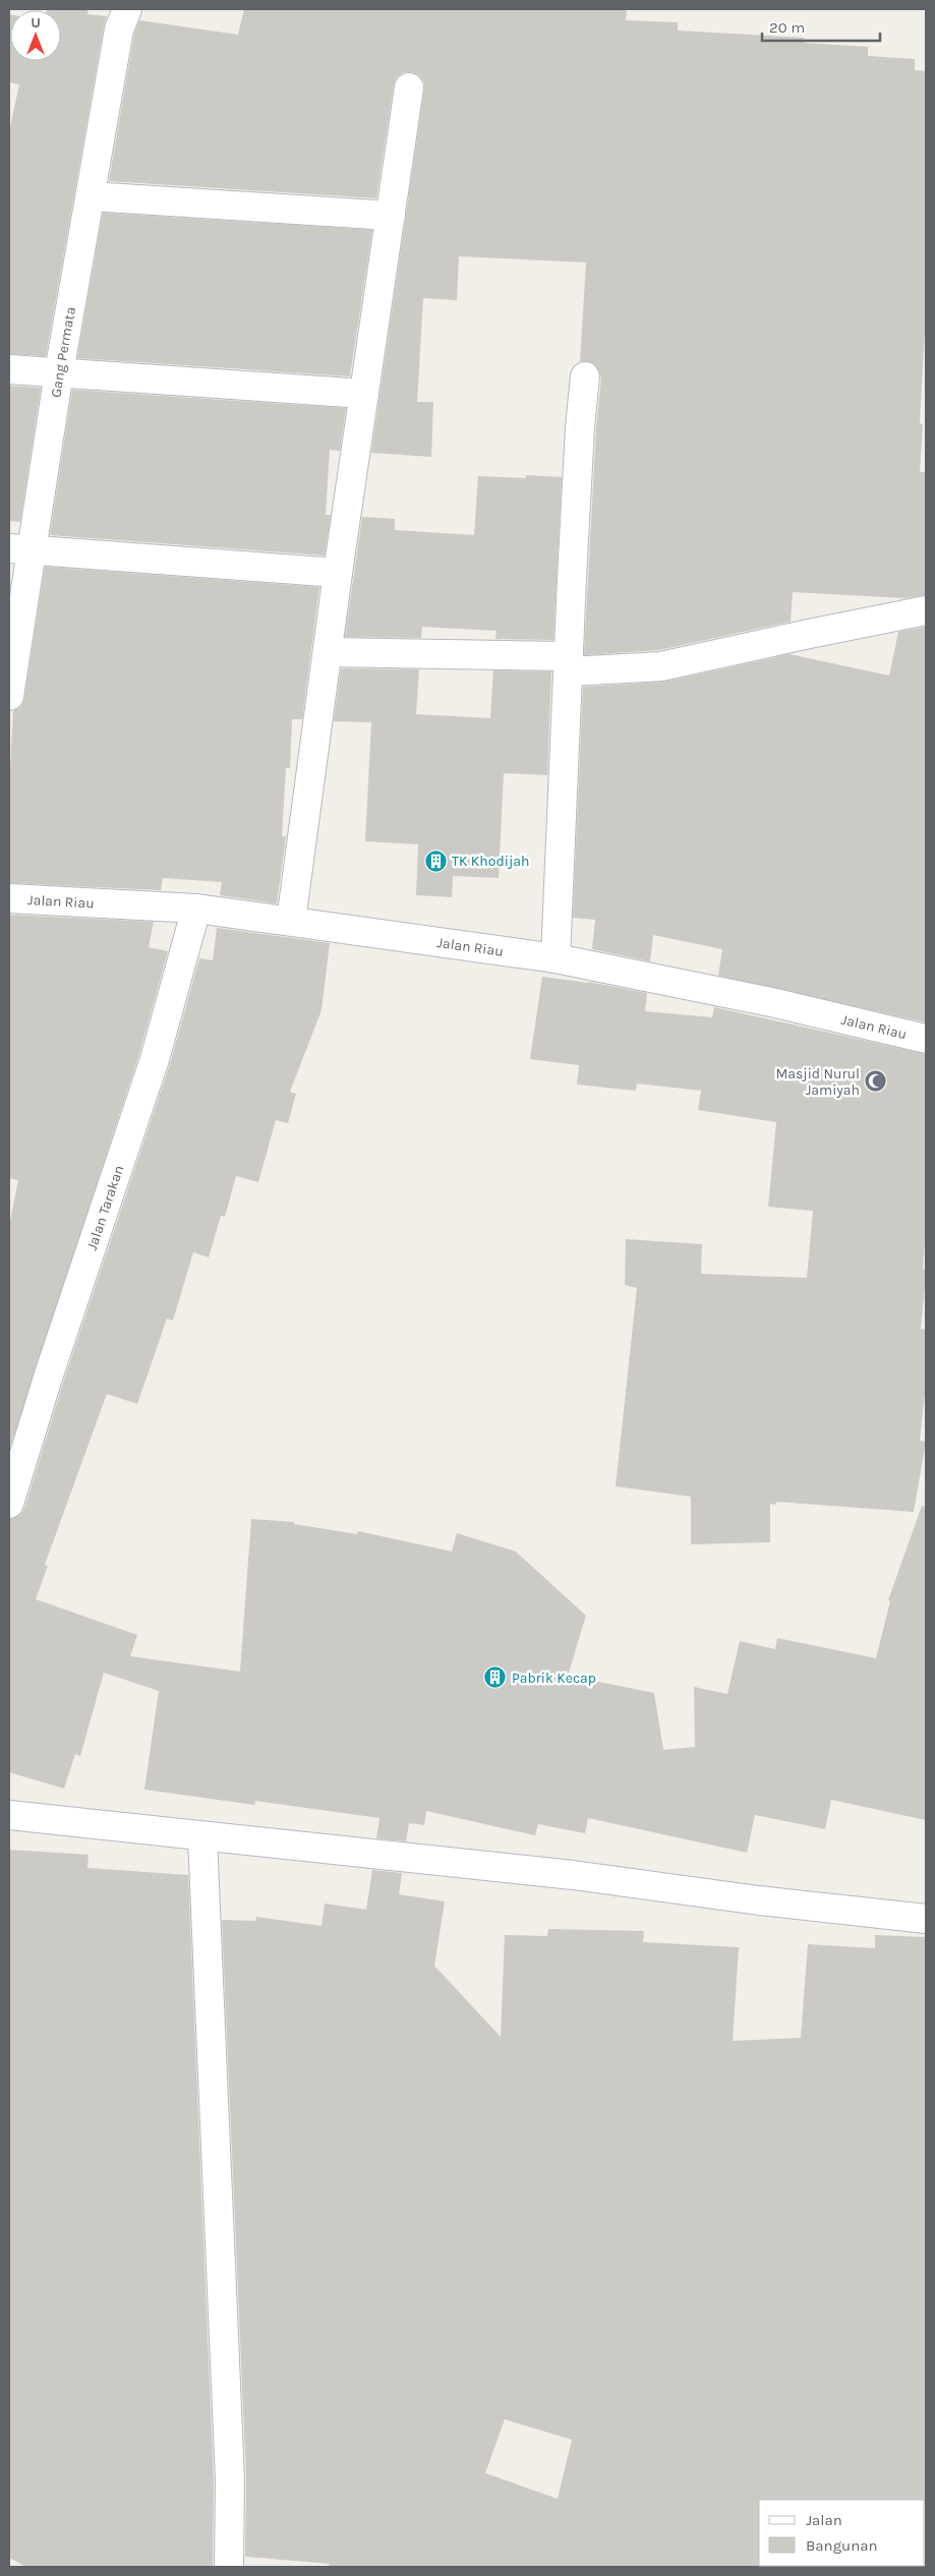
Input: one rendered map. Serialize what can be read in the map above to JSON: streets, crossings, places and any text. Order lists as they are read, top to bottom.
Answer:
{
  "streets": {
    "street": ["Gang Permata", "Jalan Riau", "Jalan Tarakan"]
  },
  "crossings": [
    ["Jalan Riau", "Jalan Tarakan"]
  ],
  "places": {
    "building": ["TK Khodijah", "Pabrik Kecap"],
    "mosque": ["Masjid Nurul Jamiyah"]
  },
  "legend": ["Jalan", "Bangunan"],
  "scale_bar": "20 m",
  "north": "top"
}
